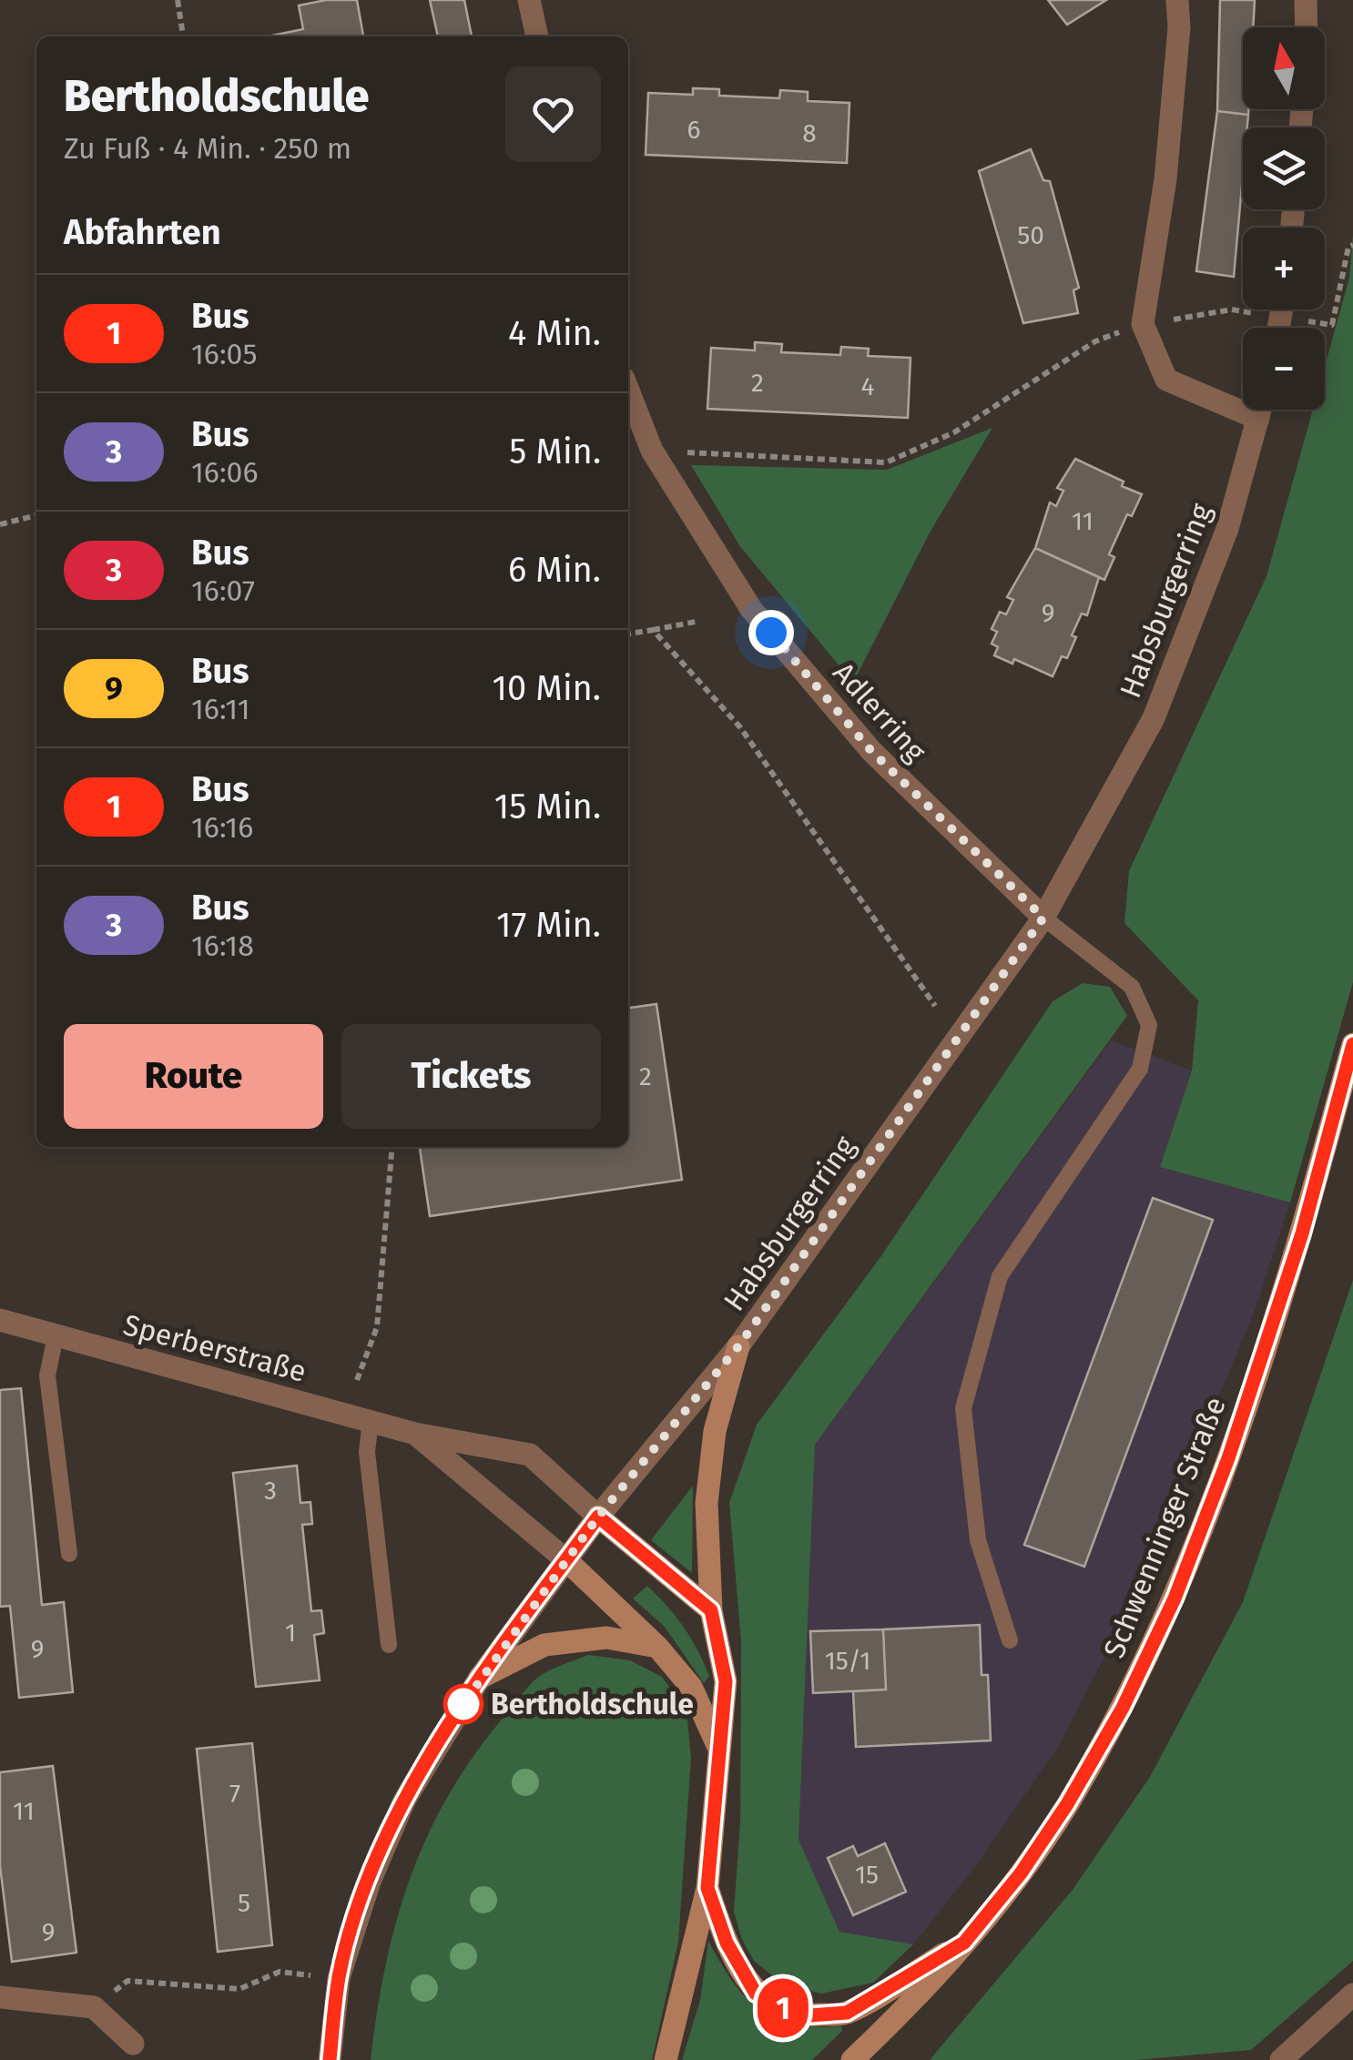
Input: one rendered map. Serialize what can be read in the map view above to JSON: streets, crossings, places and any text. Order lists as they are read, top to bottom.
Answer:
{
  "streets": {
    "main road": ["Schwenninger Straße"],
    "street": ["Habsburgerring", "Adlerring", "Sperberstraße"]
  },
  "crossings": [
    ["Habsburgerring", "Adlerring"],
    ["Habsburgerring", "Sperberstraße"]
  ],
  "places": ["Bertholdschule"],
  "lines": ["bus line 1"],
  "house_numbers": [
    "6",
    "8",
    "50",
    "2",
    "4",
    "11",
    "9",
    "2",
    "3",
    "1",
    "9",
    "15/1",
    "7",
    "11",
    "15",
    "5",
    "9"
  ],
  "north": "top",
  "page": {
    "on_map": "1",
    "map_buttons": ["+", "−"],
    "heading": [
      ["Bertholdschule", "Zu Fuß · 4 Min. · 250 m"],
      "Abfahrten"
    ],
    "list": [
      {
        "mark": "1",
        "name": "Bus",
        "note": "16:05",
        "value": "4 Min."
      },
      {
        "mark": "3",
        "name": "Bus",
        "note": "16:06",
        "value": "5 Min."
      },
      {
        "mark": "3",
        "name": "Bus",
        "note": "16:07",
        "value": "6 Min."
      },
      {
        "mark": "9",
        "name": "Bus",
        "note": "16:11",
        "value": "10 Min."
      },
      {
        "mark": "1",
        "name": "Bus",
        "note": "16:16",
        "value": "15 Min."
      },
      {
        "mark": "3",
        "name": "Bus",
        "note": "16:18",
        "value": "17 Min."
      }
    ],
    "buttons": ["Route", "Tickets"]
  }
}
